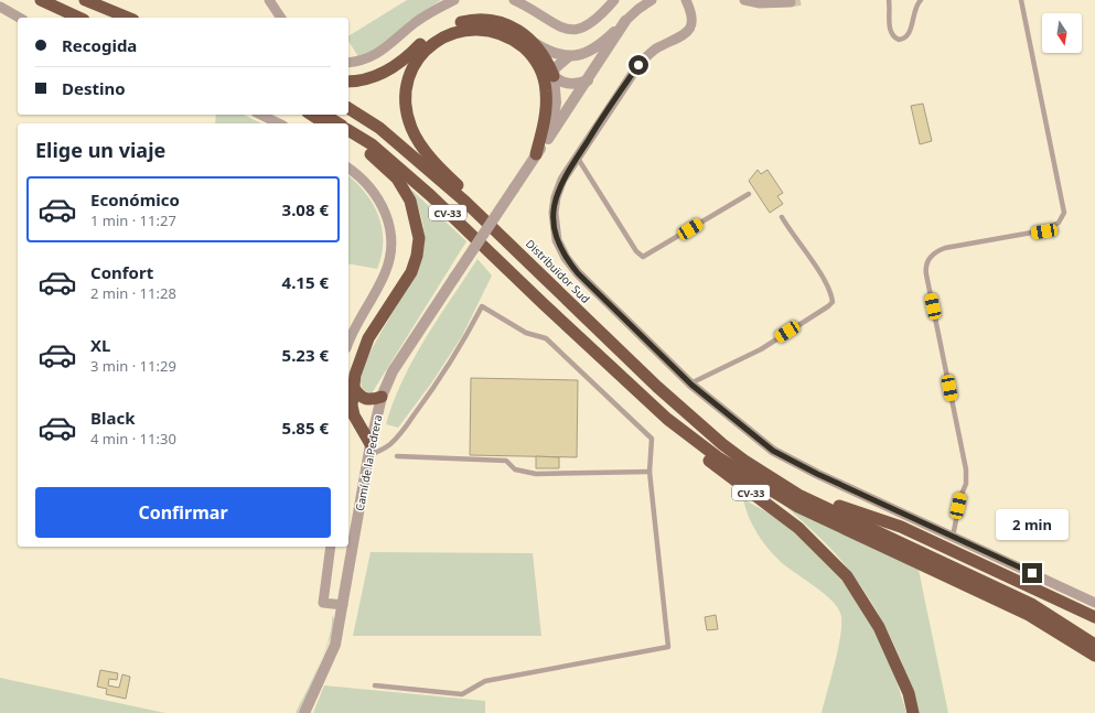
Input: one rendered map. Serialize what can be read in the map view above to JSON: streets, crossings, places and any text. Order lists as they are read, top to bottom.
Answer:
{
  "streets": {
    "highway": ["CV-33", "Distribuïdor Sud"],
    "street": ["Camí de la Pedrera"]
  },
  "crossings": [
    ["CV-33", "Distribuïdor Sud"]
  ],
  "north": "bottom",
  "page": {
    "banner": ["Recogida", "Destino"],
    "heading": "Elige un viaje",
    "list": [
      {
        "name": "Económico",
        "note": "1 min · 11:27",
        "value": "3.08 €"
      },
      {
        "name": "Confort",
        "note": "2 min · 11:28",
        "value": "4.15 €"
      },
      {
        "name": "XL",
        "note": "3 min · 11:29",
        "value": "5.23 €"
      },
      {
        "name": "Black",
        "note": "4 min · 11:30",
        "value": "5.85 €"
      }
    ],
    "buttons": "Confirmar",
    "bubble": "2 min"
  }
}
